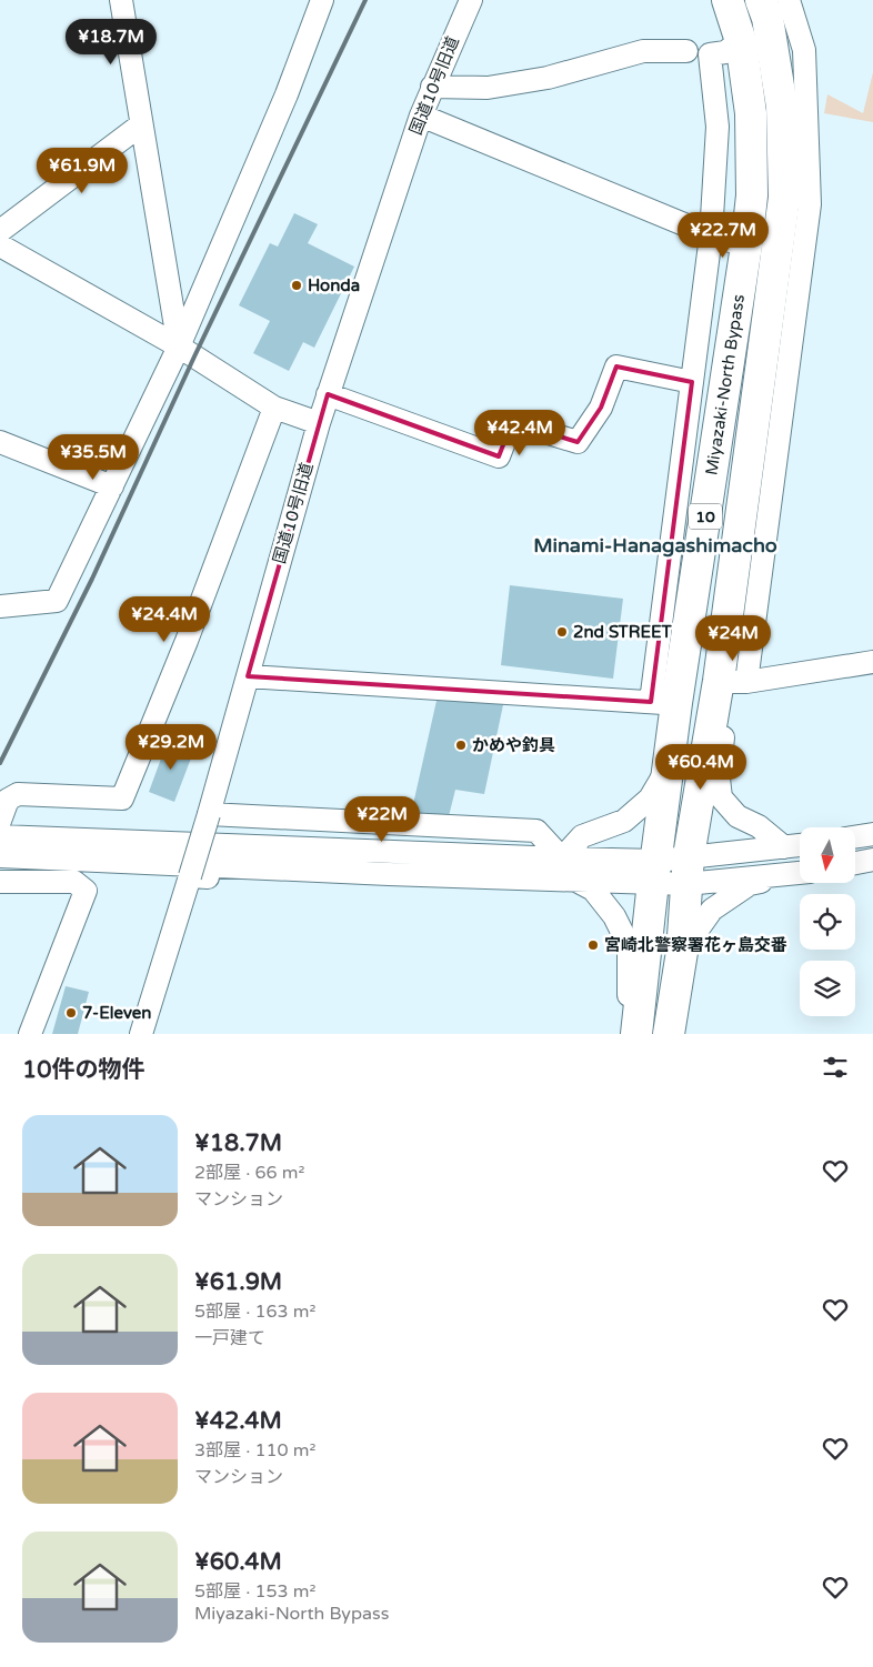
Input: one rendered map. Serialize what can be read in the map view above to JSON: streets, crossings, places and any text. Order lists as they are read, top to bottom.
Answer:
{
  "streets": {
    "highway": ["Miyazaki-North Bypass", "10"],
    "street": ["国道10号旧道"]
  },
  "districts": ["Minami-Hanagashimacho"],
  "places": [
    "Honda",
    "2nd STREET",
    "かめや釣具",
    "宮崎北警察署花ヶ島交番",
    "7-Eleven"
  ],
  "north": "bottom",
  "page": {
    "price": [
      "¥18.7M",
      "¥61.9M",
      "¥22.7M",
      "¥42.4M",
      "¥35.5M",
      "¥24.4M",
      "¥24M",
      "¥29.2M",
      "¥60.4M",
      "¥22M"
    ],
    "heading": "10件の物件",
    "list": [
      {
        "name": "¥18.7M",
        "note": "2部屋 · 66 m² · マンション"
      },
      {
        "name": "¥61.9M",
        "note": "5部屋 · 163 m² · 一戸建て"
      },
      {
        "name": "¥42.4M",
        "note": "3部屋 · 110 m² · マンション"
      },
      {
        "name": "¥60.4M",
        "note": "5部屋 · 153 m² · Miyazaki-North Bypass"
      }
    ]
  }
}
